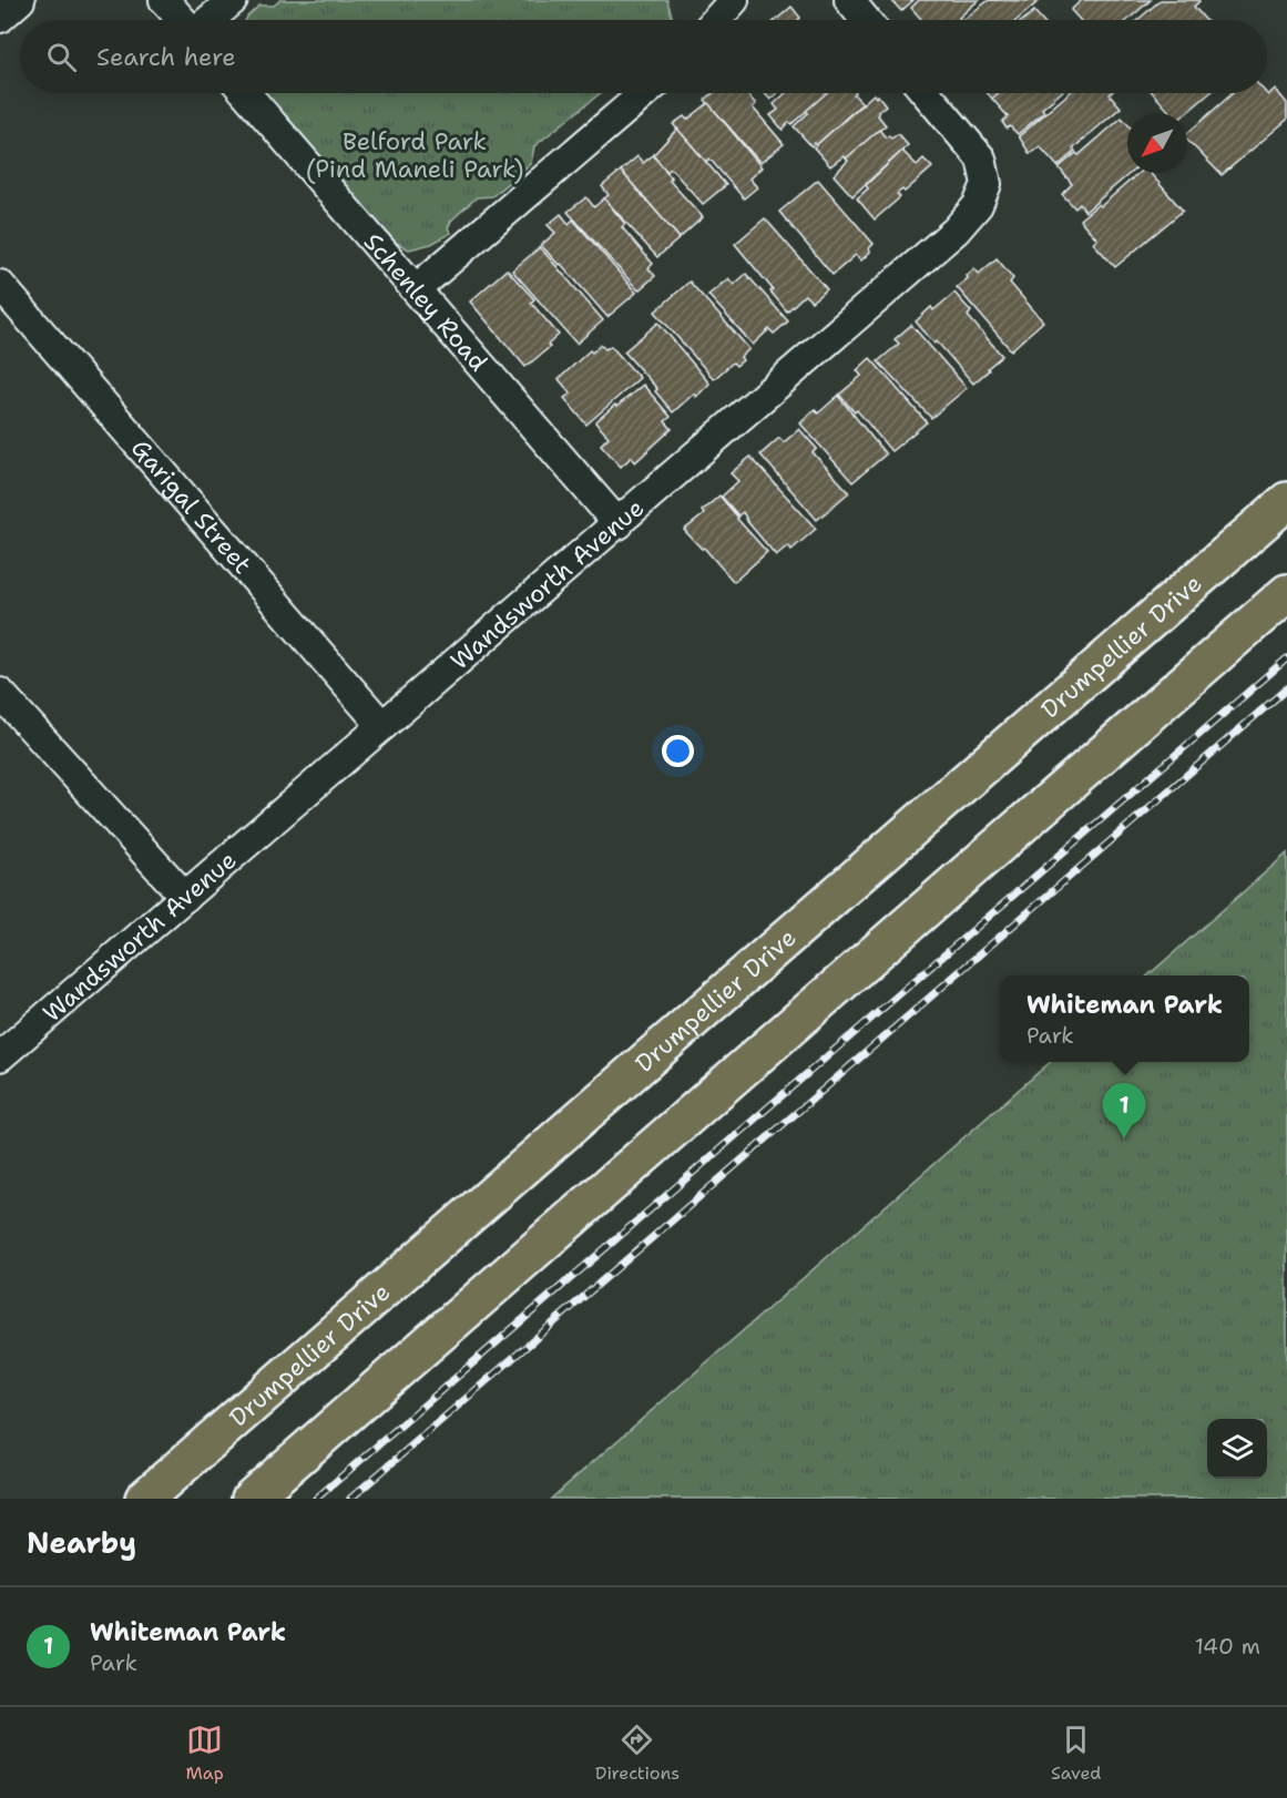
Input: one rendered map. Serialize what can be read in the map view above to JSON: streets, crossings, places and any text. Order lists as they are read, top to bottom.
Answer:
{
  "streets": {
    "main road": ["Drumpellier Drive"],
    "street": ["Schenley Road", "Garigal Street", "Wandsworth Avenue"]
  },
  "crossings": [
    ["Schenley Road", "Wandsworth Avenue"],
    ["Garigal Street", "Wandsworth Avenue"]
  ],
  "parks": ["Belford Park (Pind Maneli Park)"],
  "north": "bottom left",
  "page": {
    "search": "Search here",
    "popup": ["Whiteman Park", "Park"],
    "pins": "1",
    "heading": "Nearby",
    "list": [
      {
        "mark": "1",
        "name": "Whiteman Park",
        "note": "Park",
        "value": "140 m"
      }
    ],
    "nav": ["Map", "Directions", "Saved"]
  }
}
